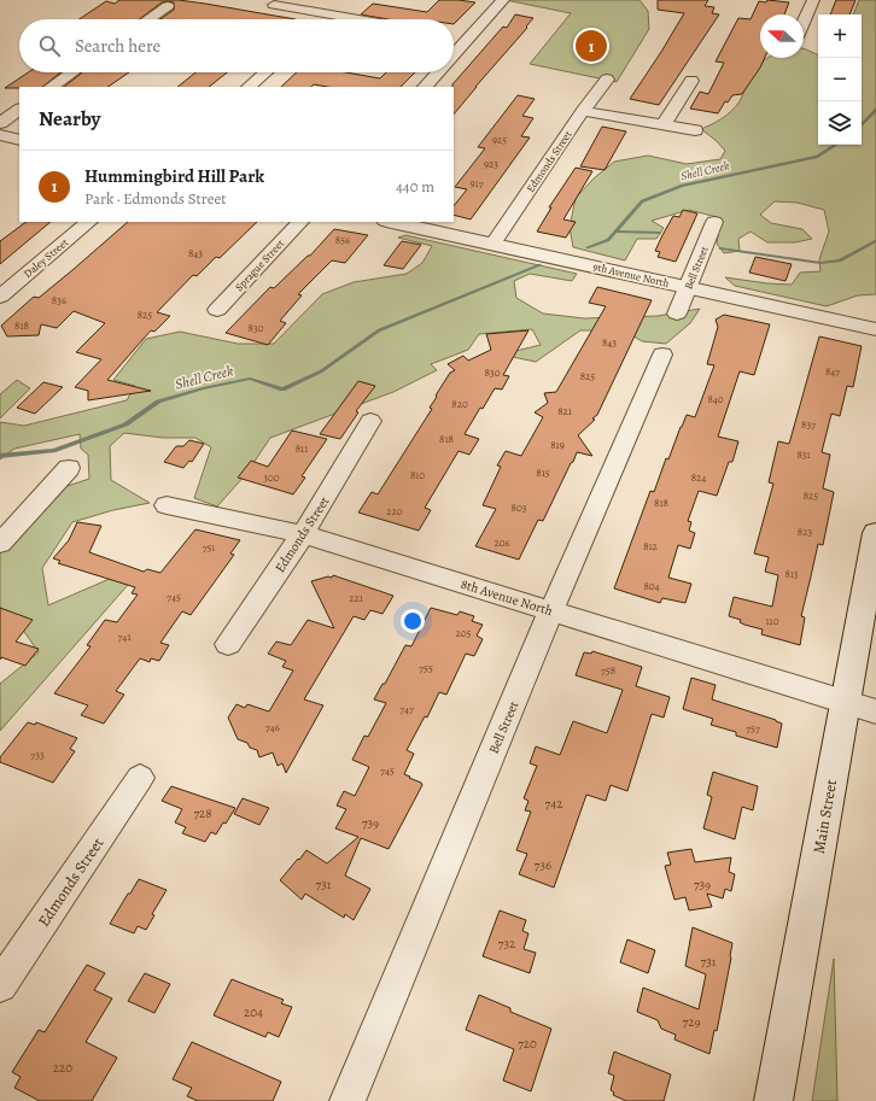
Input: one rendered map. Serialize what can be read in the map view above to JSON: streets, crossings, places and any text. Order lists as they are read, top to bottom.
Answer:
{
  "streets": {
    "street": [
      "Edmonds Street",
      "Daley Street",
      "Sprague Street",
      "Bell Street",
      "9th Avenue North",
      "8th Avenue North",
      "Main Street"
    ]
  },
  "crossings": [
    ["Edmonds Street", "9th Avenue North"],
    ["Edmonds Street", "8th Avenue North"],
    ["Bell Street", "9th Avenue North"],
    ["Bell Street", "8th Avenue North"],
    ["8th Avenue North", "Main Street"]
  ],
  "water": ["Shell Creek"],
  "house_numbers": [
    "925",
    "923",
    "917",
    "856",
    "843",
    "836",
    "825",
    "818",
    "830",
    "843",
    "847",
    "830",
    "825",
    "840",
    "820",
    "821",
    "837",
    "818",
    "819",
    "811",
    "831",
    "815",
    "810",
    "300",
    "824",
    "825",
    "818",
    "803",
    "220",
    "823",
    "206",
    "812",
    "751",
    "813",
    "804",
    "745",
    "221",
    "110",
    "205",
    "741",
    "755",
    "758",
    "747",
    "746",
    "757",
    "733",
    "745",
    "742",
    "728",
    "739",
    "736",
    "731",
    "739",
    "732",
    "731",
    "204",
    "729",
    "720",
    "220"
  ],
  "north": "left",
  "page": {
    "map_buttons": ["+", "−"],
    "search": "Search here",
    "pins": "1",
    "heading": "Nearby",
    "list": [
      {
        "mark": "1",
        "name": "Hummingbird Hill Park",
        "note": "Park · Edmonds Street",
        "value": "440 m"
      }
    ]
  }
}
